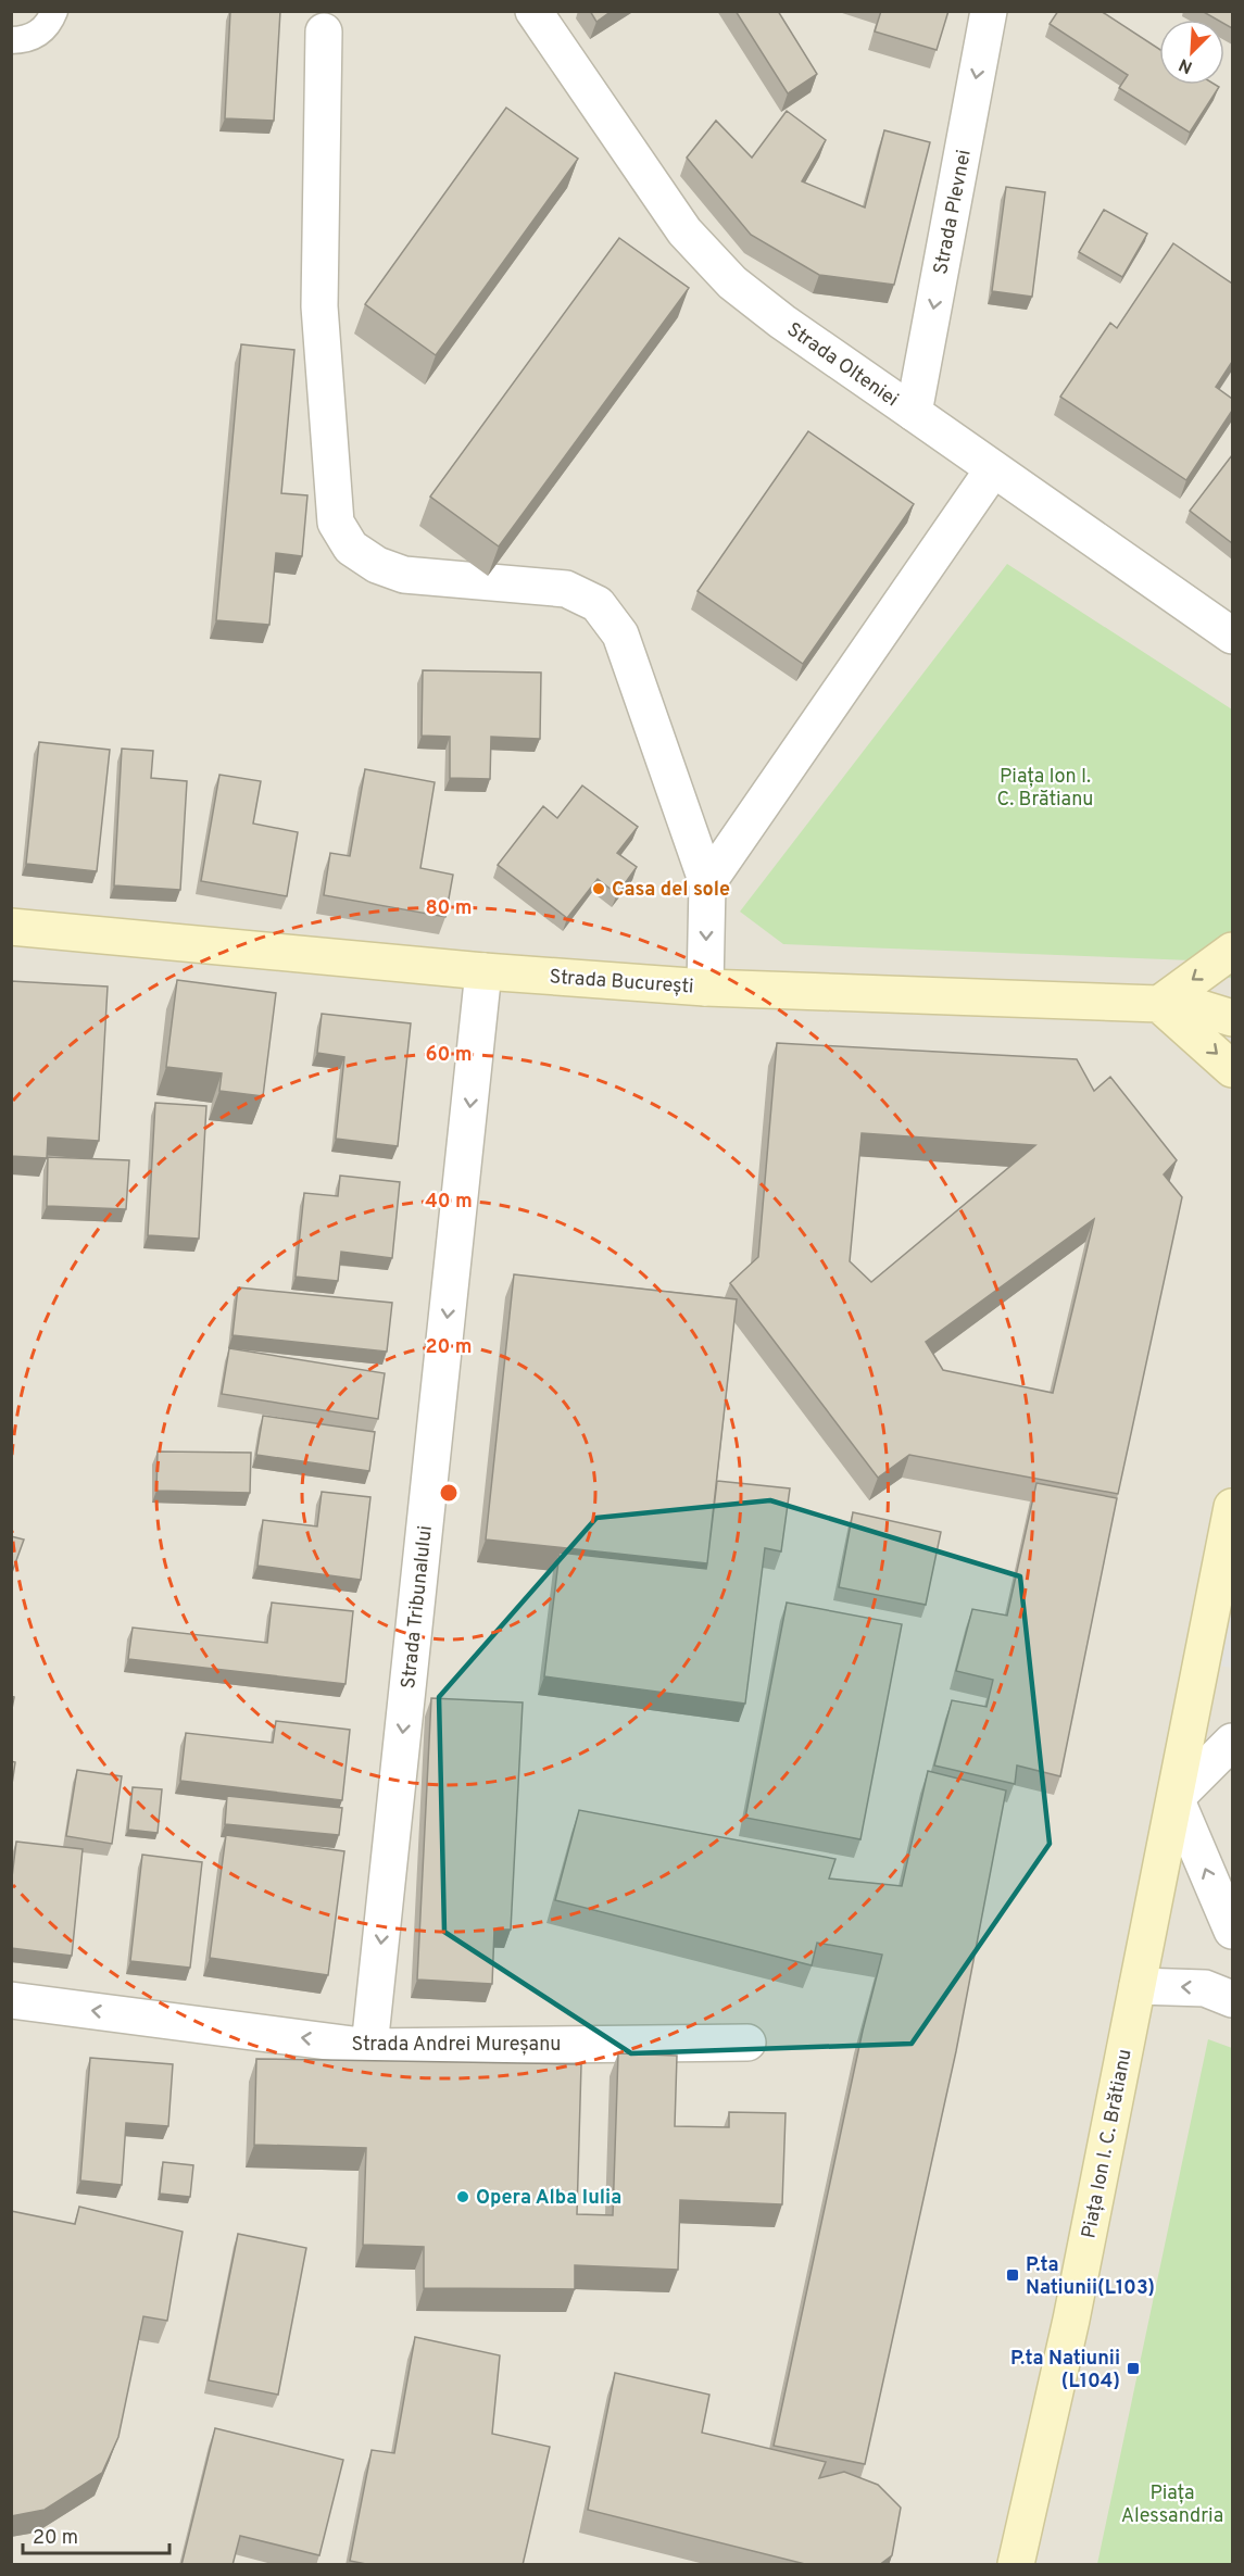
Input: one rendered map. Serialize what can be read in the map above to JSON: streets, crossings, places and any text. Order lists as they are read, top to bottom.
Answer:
{
  "streets": {
    "main road": ["Strada București", "Piața Ion I. C. Brătianu"],
    "street": [
      "Strada Plevnei",
      "Strada Olteniei",
      "Strada Tribunalului",
      "Strada Andrei Mureșanu"
    ]
  },
  "crossings": [
    ["Strada Plevnei", "Strada Olteniei"],
    ["Strada București", "Strada Tribunalului"],
    ["Strada Tribunalului", "Strada Andrei Mureșanu"]
  ],
  "one_way": ["Strada Plevnei", "Strada Tribunalului", "Strada Andrei Mureșanu"],
  "parks": ["Piața Ion I. C. Brătianu", "Piața Alessandria"],
  "places": {
    "other": ["Casa del sole", "Opera Alba Iulia"],
    "transit": ["P.ta Natiunii(L103)", "P.ta Natiunii (L104)"]
  },
  "scale_bar": "20 m",
  "north": "bottom left",
  "rings": [
    "80 m",
    "60 m",
    "40 m",
    "20 m"
  ]
}
